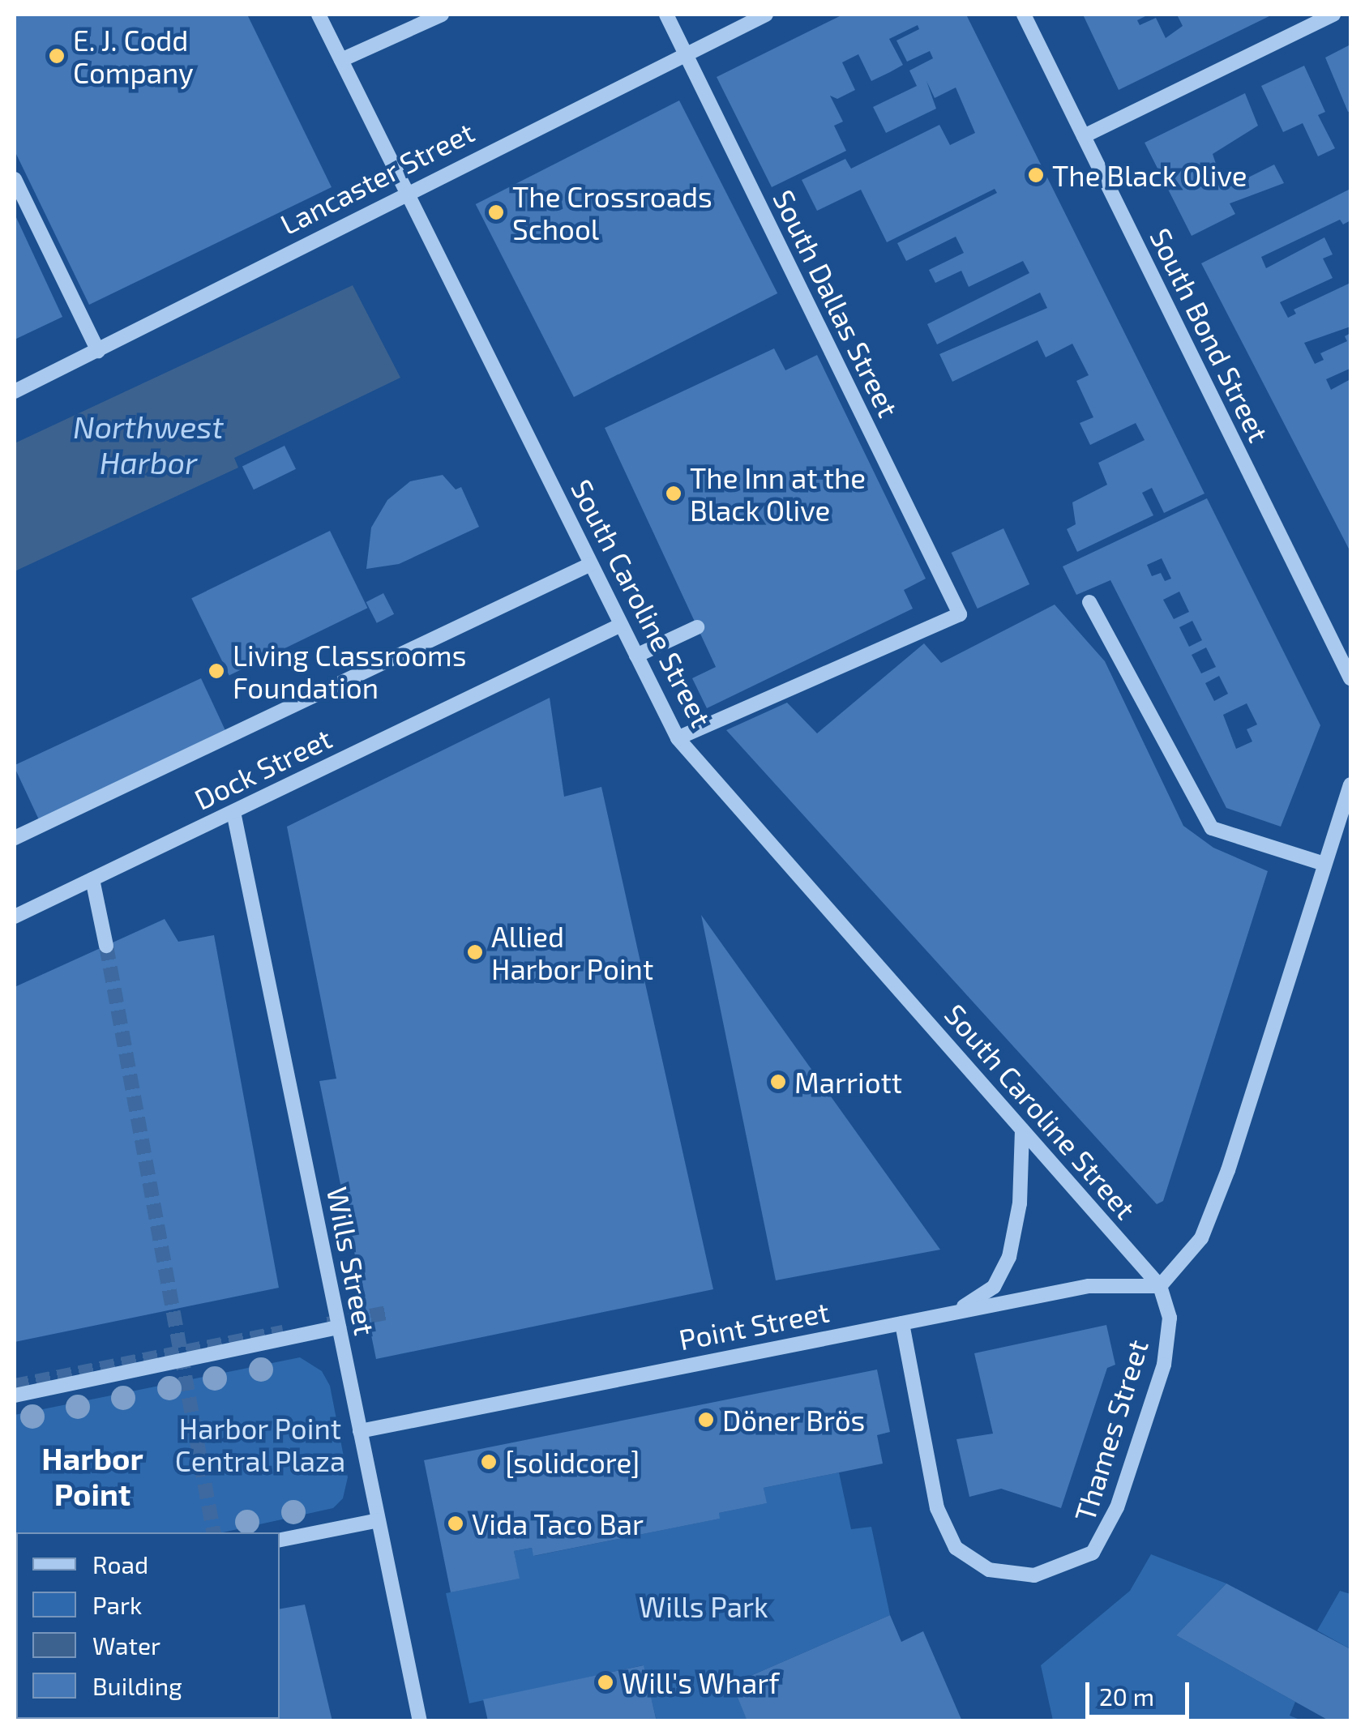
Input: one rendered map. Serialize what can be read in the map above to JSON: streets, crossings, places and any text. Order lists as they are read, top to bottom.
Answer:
{
  "streets": {
    "street": [
      "Lancaster Street",
      "South Dallas Street",
      "South Bond Street",
      "South Caroline Street",
      "Dock Street",
      "Wills Street",
      "Point Street",
      "Thames Street"
    ]
  },
  "crossings": [
    ["Lancaster Street", "South Dallas Street"],
    ["Lancaster Street", "South Caroline Street"],
    ["South Dallas Street", "South Caroline Street"],
    ["South Caroline Street", "Dock Street"],
    ["South Caroline Street", "Point Street"],
    ["South Caroline Street", "Thames Street"],
    ["Dock Street", "Wills Street"],
    ["Wills Street", "Point Street"],
    ["Point Street", "Thames Street"]
  ],
  "districts": ["Harbor Point"],
  "water": ["Northwest Harbor"],
  "parks": ["Harbor Point Central Plaza", "Wills Park"],
  "places": [
    "E. J. Codd Company",
    "The Black Olive",
    "The Crossroads School",
    "The Inn at the Black Olive",
    "Living Classrooms Foundation",
    "Allied Harbor Point",
    "Marriott",
    "Döner Brös",
    "[solidcore]",
    "Vida Taco Bar",
    "Will's Wharf"
  ],
  "legend": [
    "Road",
    "Park",
    "Water",
    "Building"
  ],
  "scale_bar": "20 m"
}
